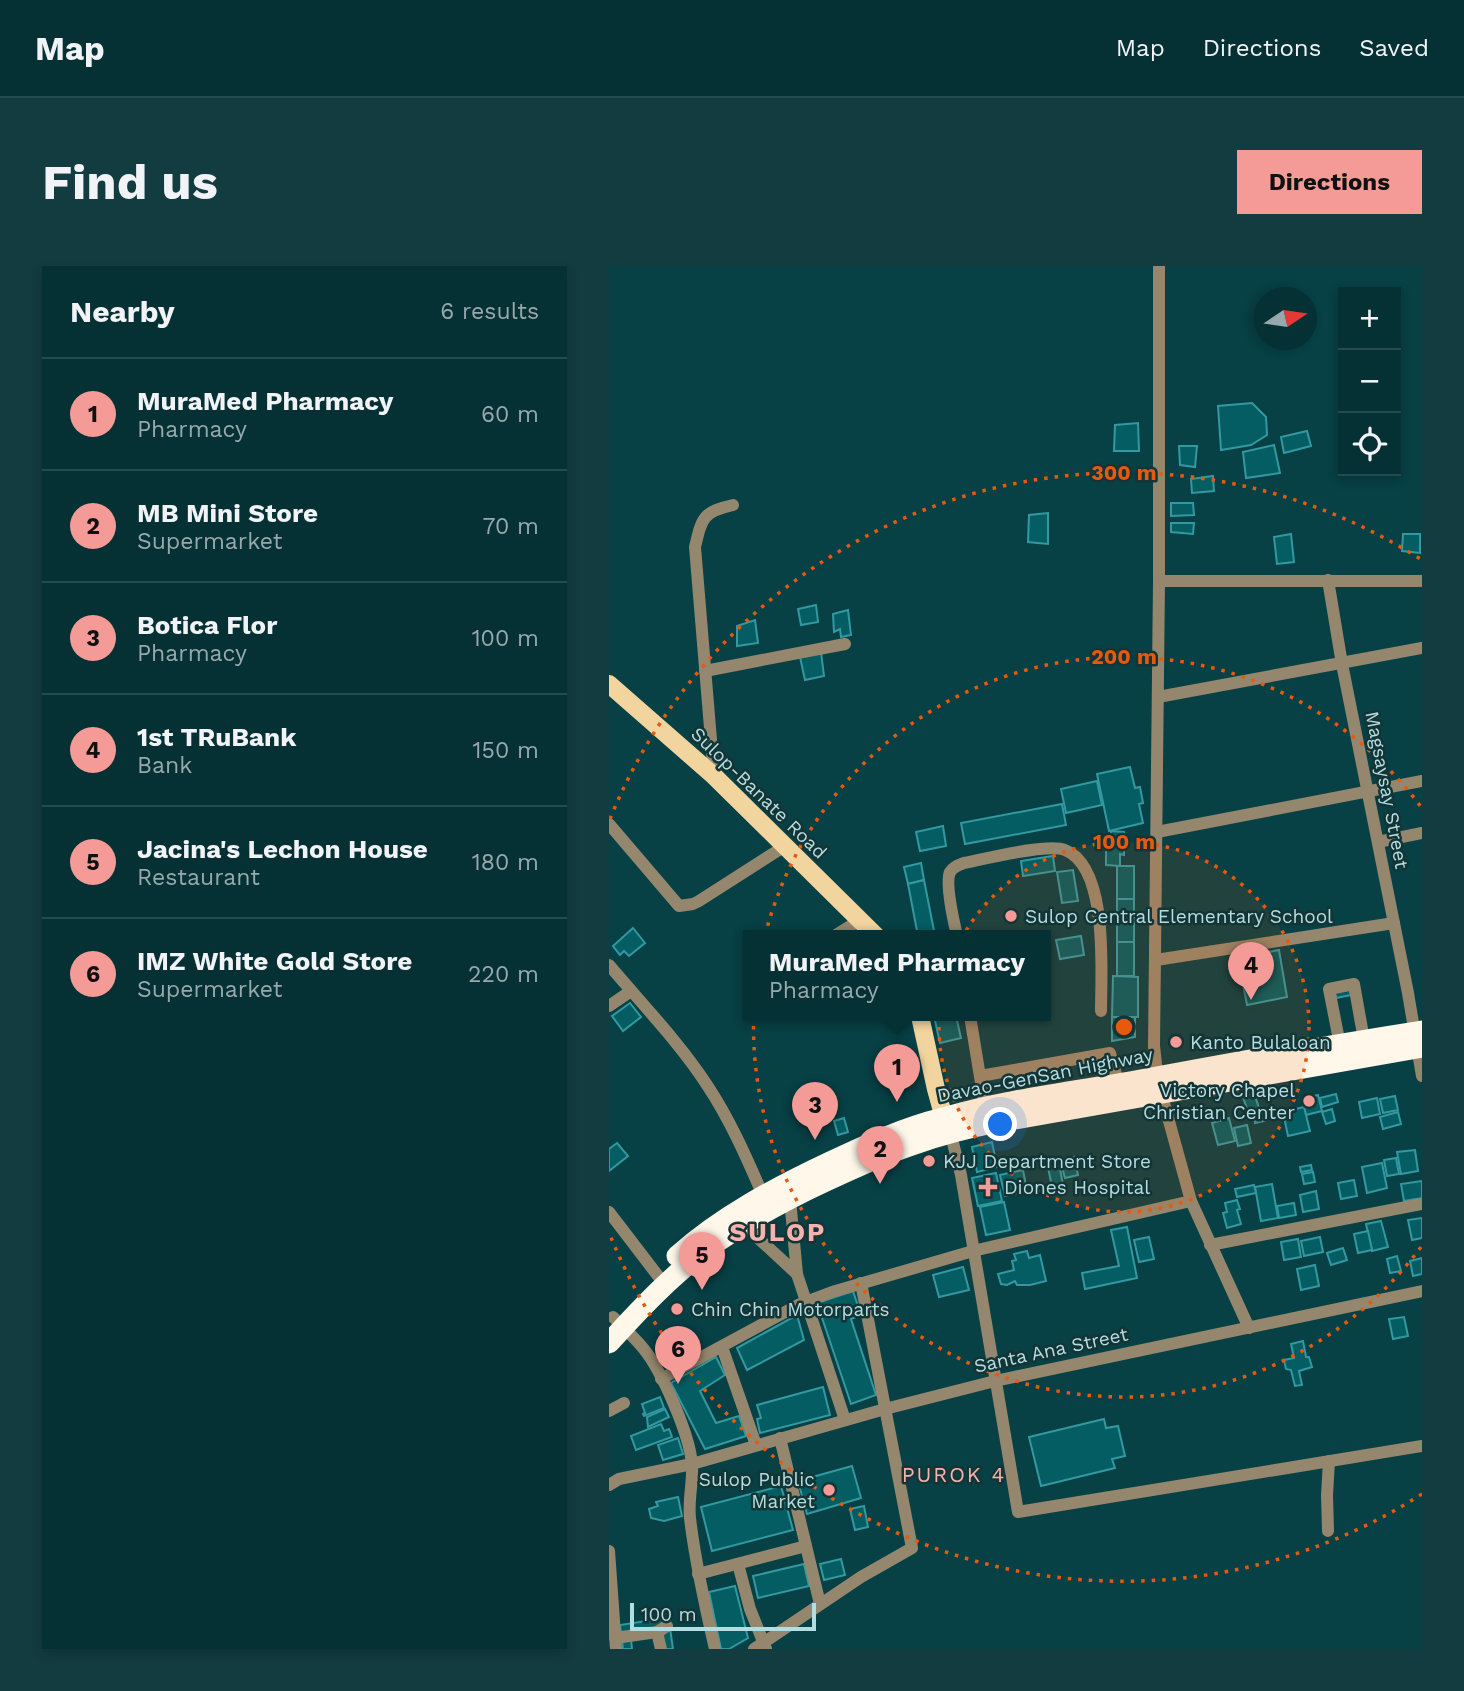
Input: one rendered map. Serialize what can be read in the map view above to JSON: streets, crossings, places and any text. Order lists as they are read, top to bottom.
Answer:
{
  "streets": {
    "highway": ["Davao-GenSan Highway"],
    "main road": ["Sulop-Banate Road"],
    "street": ["Magsaysay Street", "Santa Ana Street"]
  },
  "crossings": [
    ["Magsaysay Street", "Davao-GenSan Highway"]
  ],
  "districts": ["SULOP", "PUROK 4"],
  "places": {
    "other": [
      "Sulop Central Elementary School",
      "Kanto Bulaloan",
      "Victory Chapel Christian Center",
      "KJJ Department Store",
      "Chin Chin Motorparts",
      "Sulop Public Market"
    ],
    "health": ["Diones Hospital"]
  },
  "scale_bar": "100 m",
  "north": "right",
  "page": {
    "header": "Map",
    "nav": ["Map", "Directions", "Saved"],
    "buttons": "Directions",
    "title": "Find us",
    "heading": ["Nearby", "6 results"],
    "map_buttons": ["+", "−"],
    "list": [
      {
        "mark": "1",
        "name": "MuraMed Pharmacy",
        "note": "Pharmacy",
        "value": "60 m"
      },
      {
        "mark": "2",
        "name": "MB Mini Store",
        "note": "Supermarket",
        "value": "70 m"
      },
      {
        "mark": "3",
        "name": "Botica Flor",
        "note": "Pharmacy",
        "value": "100 m"
      },
      {
        "mark": "4",
        "name": "1st TRuBank",
        "note": "Bank",
        "value": "150 m"
      },
      {
        "mark": "5",
        "name": "Jacina's Lechon House",
        "note": "Restaurant",
        "value": "180 m"
      },
      {
        "mark": "6",
        "name": "IMZ White Gold Store",
        "note": "Supermarket",
        "value": "220 m"
      }
    ],
    "popup": ["MuraMed Pharmacy", "Pharmacy"],
    "pins": [
      "4",
      "1",
      "3",
      "2",
      "5",
      "6"
    ],
    "scale": "100 m"
  },
  "rings": ["300 m", "200 m", "100 m"]
}
